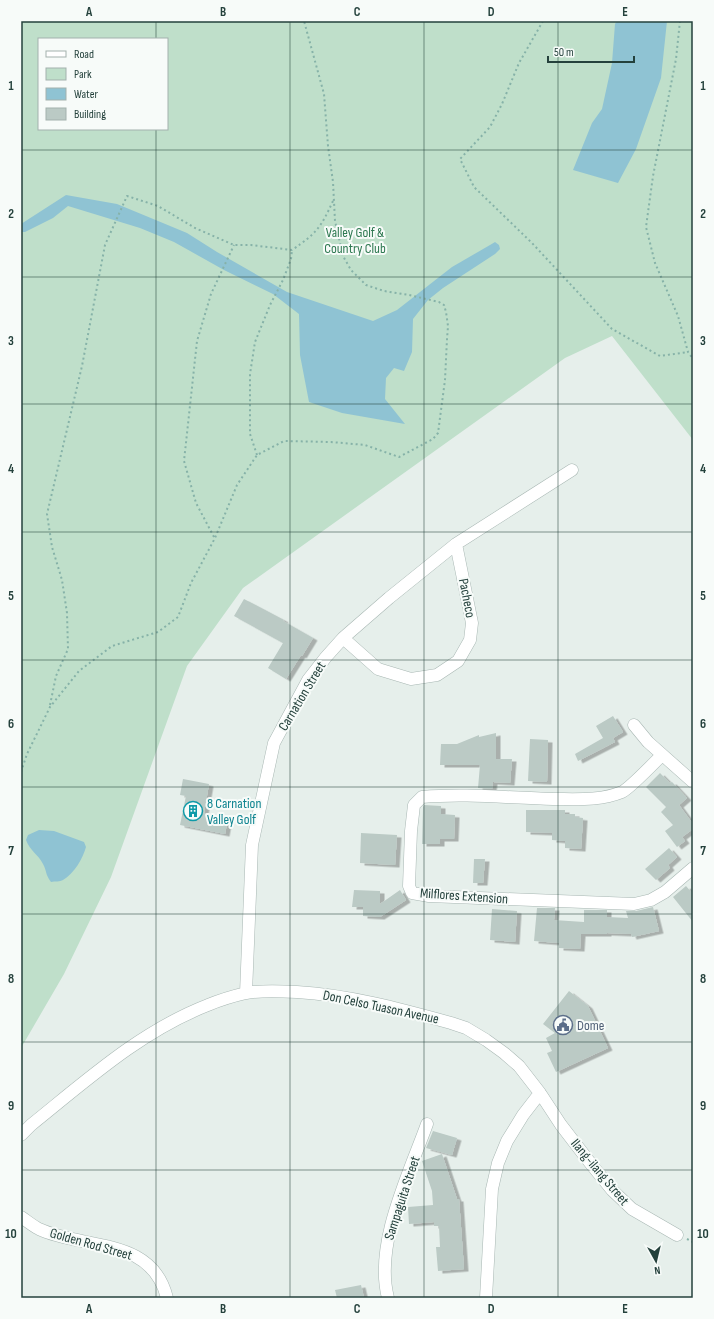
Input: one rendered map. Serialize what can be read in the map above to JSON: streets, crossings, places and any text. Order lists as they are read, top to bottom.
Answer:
{
  "streets": {
    "street": [
      "Pacheco",
      "Carnation Street",
      "Milflores Extension",
      "Don Celso Tuason Avenue",
      "Ilang-ilang Street",
      "Sampaguita Street",
      "Golden Rod Street"
    ]
  },
  "crossings": [
    ["Pacheco", "Carnation Street"],
    ["Carnation Street", "Don Celso Tuason Avenue"],
    ["Don Celso Tuason Avenue", "Ilang-ilang Street"]
  ],
  "parks": ["Valley Golf & Country Club"],
  "places": {
    "building": ["8 Carnation Valley Golf"],
    "public building": ["Dome"]
  },
  "legend": [
    "Road",
    "Park",
    "Water",
    "Building"
  ],
  "scale_bar": "50 m",
  "north": "bottom",
  "grid": {
    "columns": [
      "A",
      "B",
      "C",
      "D",
      "E"
    ],
    "rows": [
      "1",
      "2",
      "3",
      "4",
      "5",
      "6",
      "7",
      "8",
      "9",
      "10"
    ]
  }
}
